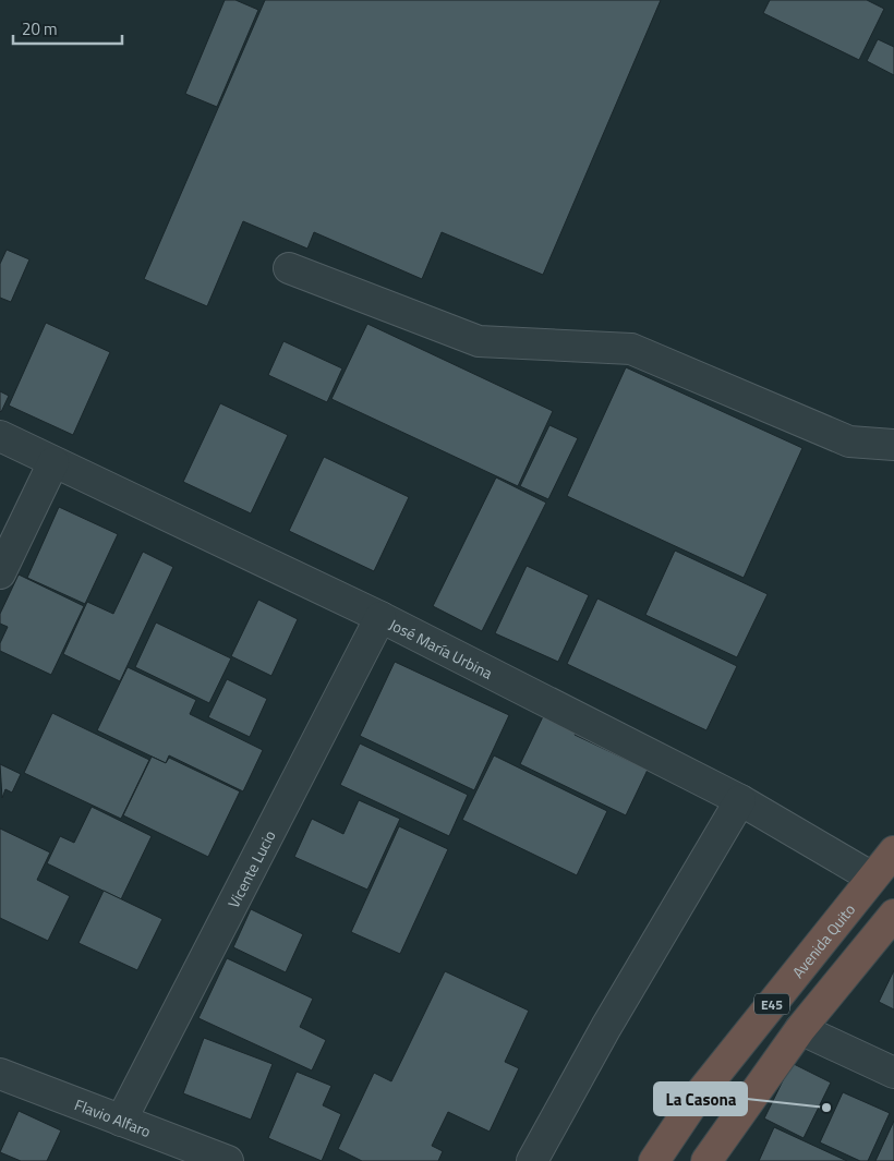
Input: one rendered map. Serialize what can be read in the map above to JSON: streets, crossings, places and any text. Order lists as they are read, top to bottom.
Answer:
{
  "streets": {
    "highway": ["Avenida Quito", "E45"],
    "street": ["José María Urbina", "Vicente Lucio", "Flavio Alfaro"]
  },
  "crossings": [
    ["José María Urbina", "Vicente Lucio"],
    ["José María Urbina", "Avenida Quito"],
    ["Vicente Lucio", "Flavio Alfaro"]
  ],
  "places": ["La Casona"],
  "scale_bar": "20 m"
}
